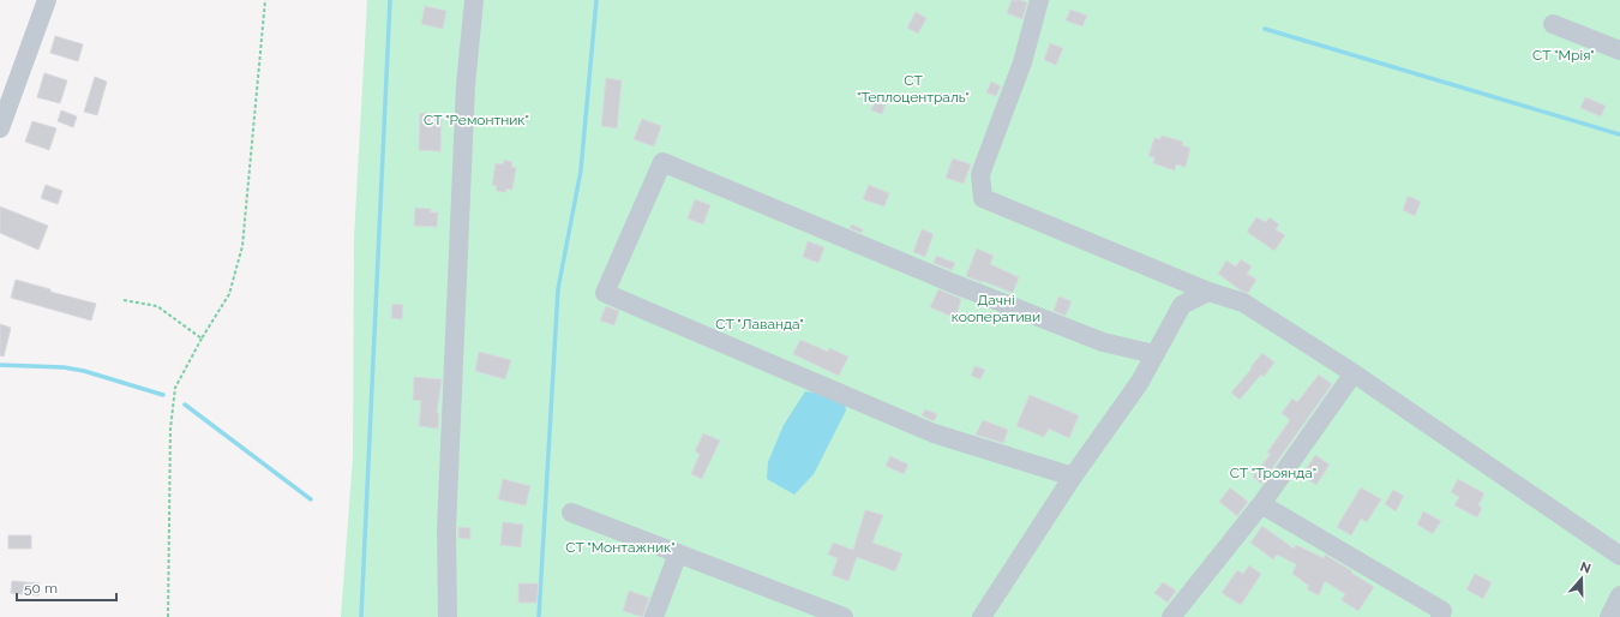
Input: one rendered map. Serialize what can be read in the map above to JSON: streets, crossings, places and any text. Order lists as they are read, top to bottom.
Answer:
{
  "parks": [
    "СТ \"Мрія\"",
    "СТ \"Теплоцентраль\"",
    "СТ \"Ремонтник\"",
    "Дачні кооперативи",
    "СТ \"Лаванда\"",
    "СТ \"Троянда\"",
    "СТ \"Монтажник\""
  ],
  "scale_bar": "50 m",
  "north": "top"
}
